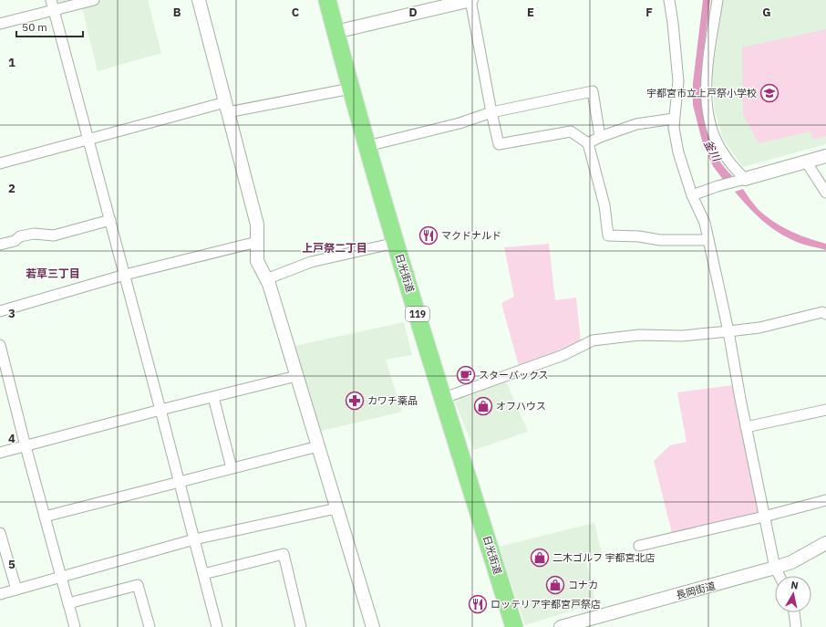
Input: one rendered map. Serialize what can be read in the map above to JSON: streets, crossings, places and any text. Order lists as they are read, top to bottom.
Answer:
{
  "streets": {
    "highway": ["日光街道", "119"],
    "street": ["長岡街道"]
  },
  "districts": ["上戸祭二丁目", "若草三丁目"],
  "water": ["釜川"],
  "places": {
    "school or university": ["宇都宮市立上戸祭小学校"],
    "restaurant": ["マクドナルド", "ロッテリア宇都宮戸祭店"],
    "cafe": ["スターバックス"],
    "pharmacy": ["カワチ薬品"],
    "shop": ["オフハウス", "二木ゴルフ 宇都宮北店", "コナカ"]
  },
  "scale_bar": "50 m",
  "north": "top",
  "grid": {
    "columns": [
      "B",
      "C",
      "D",
      "E",
      "F",
      "G"
    ],
    "rows": [
      "1",
      "2",
      "3",
      "4",
      "5"
    ]
  }
}
